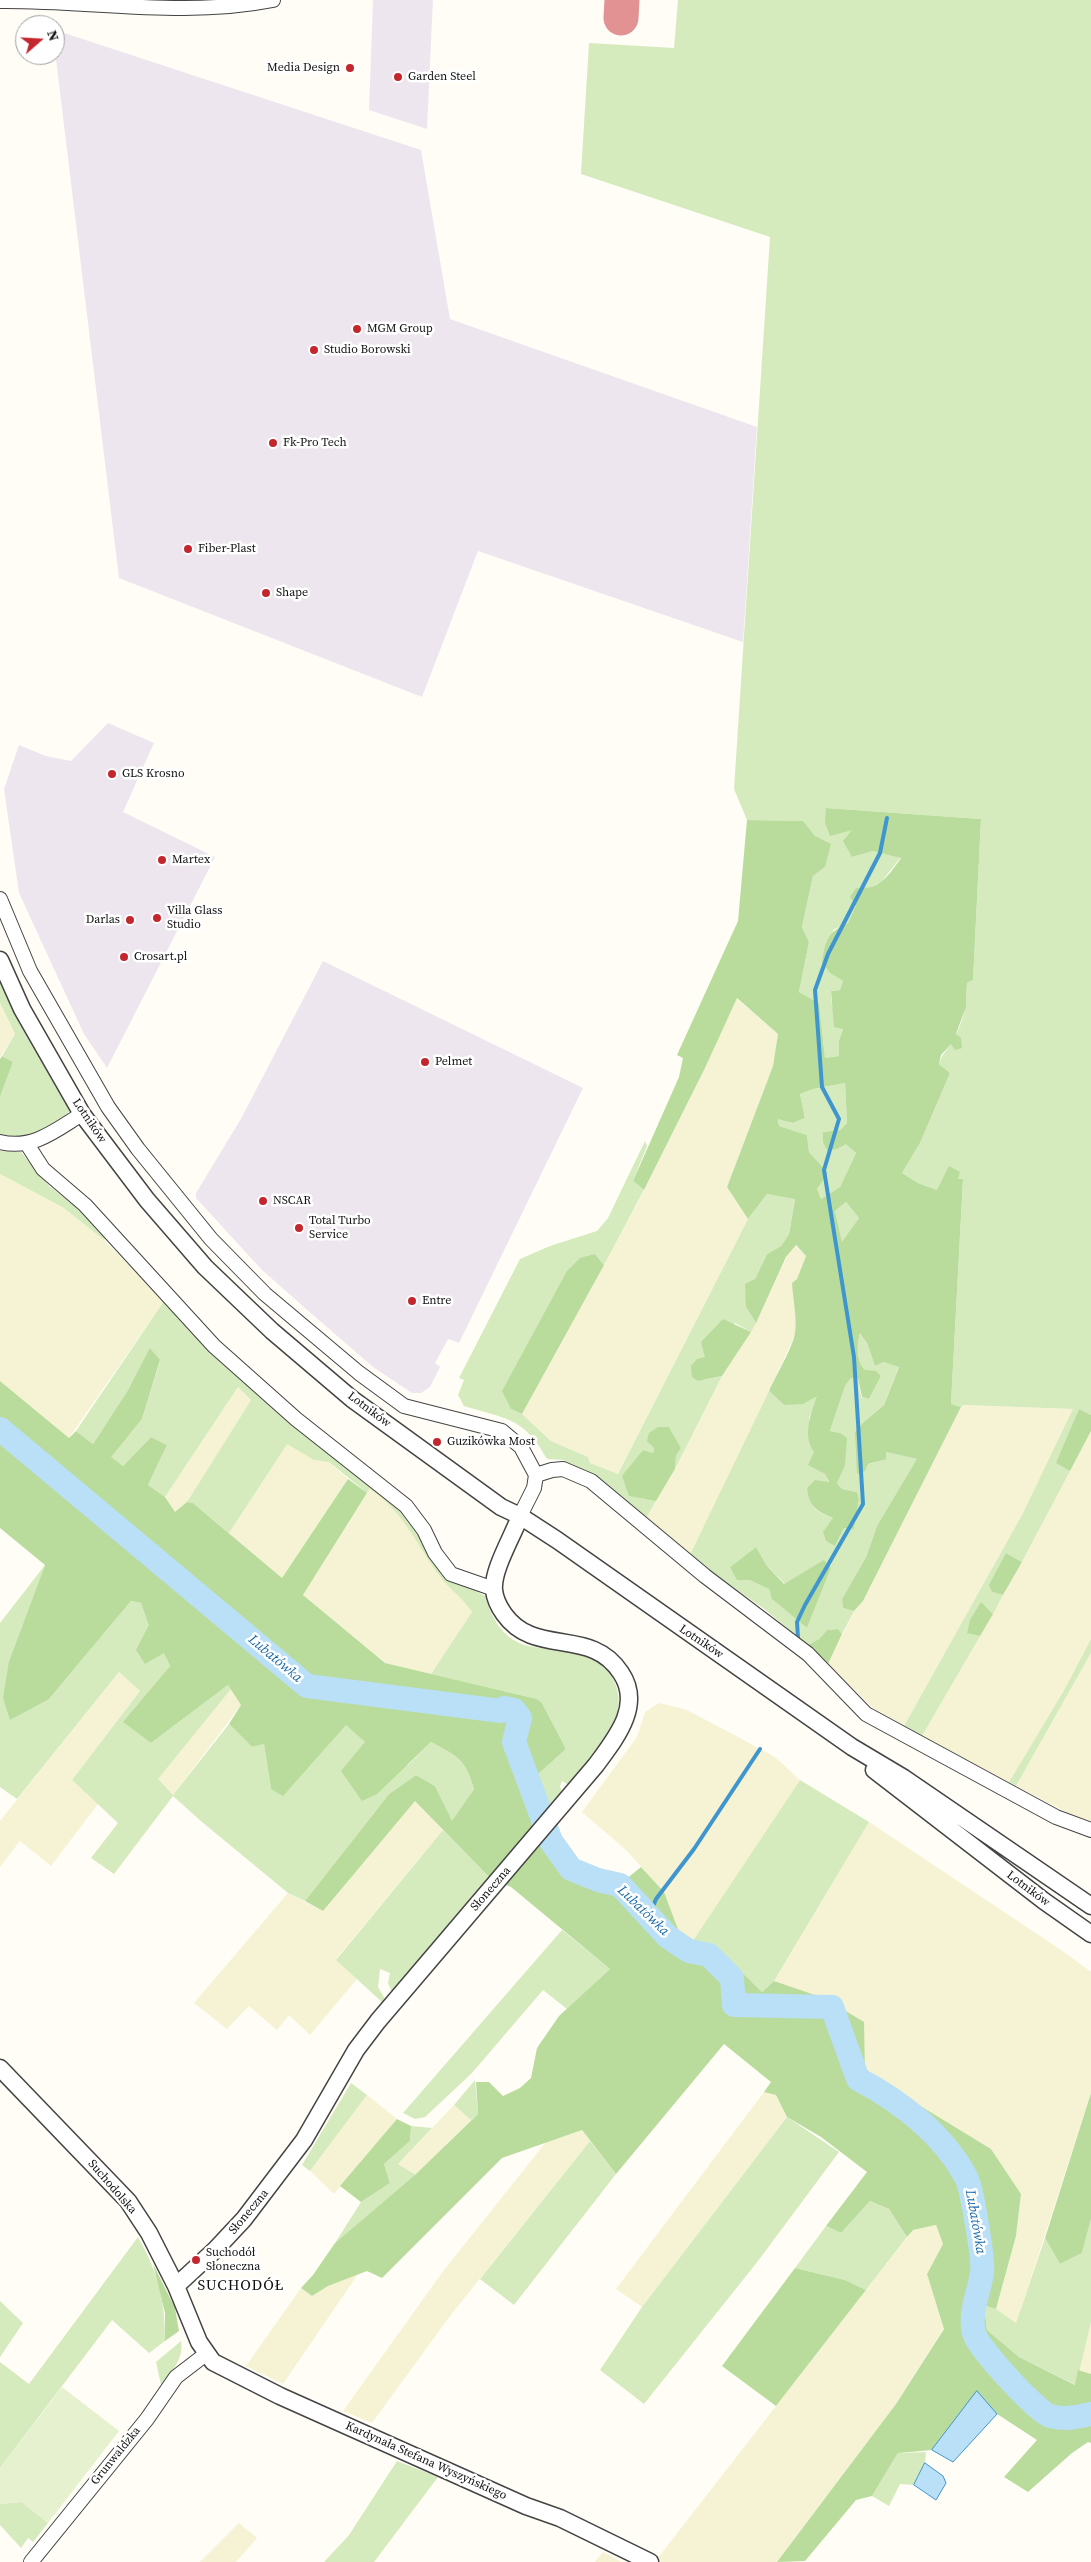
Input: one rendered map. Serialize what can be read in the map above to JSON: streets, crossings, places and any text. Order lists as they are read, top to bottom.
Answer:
{
  "streets": {
    "street": [
      "Lotników",
      "Słoneczna",
      "Suchodolska",
      "Grunwaldzka",
      "Kardynała Stefana Wyszyńskiego"
    ]
  },
  "crossings": [
    ["Słoneczna", "Suchodolska"],
    ["Suchodolska", "Grunwaldzka"],
    ["Suchodolska", "Kardynała Stefana Wyszyńskiego"],
    ["Grunwaldzka", "Kardynała Stefana Wyszyńskiego"]
  ],
  "districts": ["SUCHODÓŁ"],
  "water": ["Lubatówka"],
  "places": [
    "Media Design",
    "Garden Steel",
    "MGM Group",
    "Studio Borowski",
    "Fk-Pro Tech",
    "Fiber-Plast",
    "Shape",
    "GLS Krosno",
    "Martex",
    "Villa Glass Studio",
    "Darlas",
    "Crosart.pl",
    "Pelmet",
    "NSCAR",
    "Total Turbo Service",
    "Entre",
    "Guzikówka Most",
    "Suchodół Słoneczna"
  ],
  "north": "right"
}
